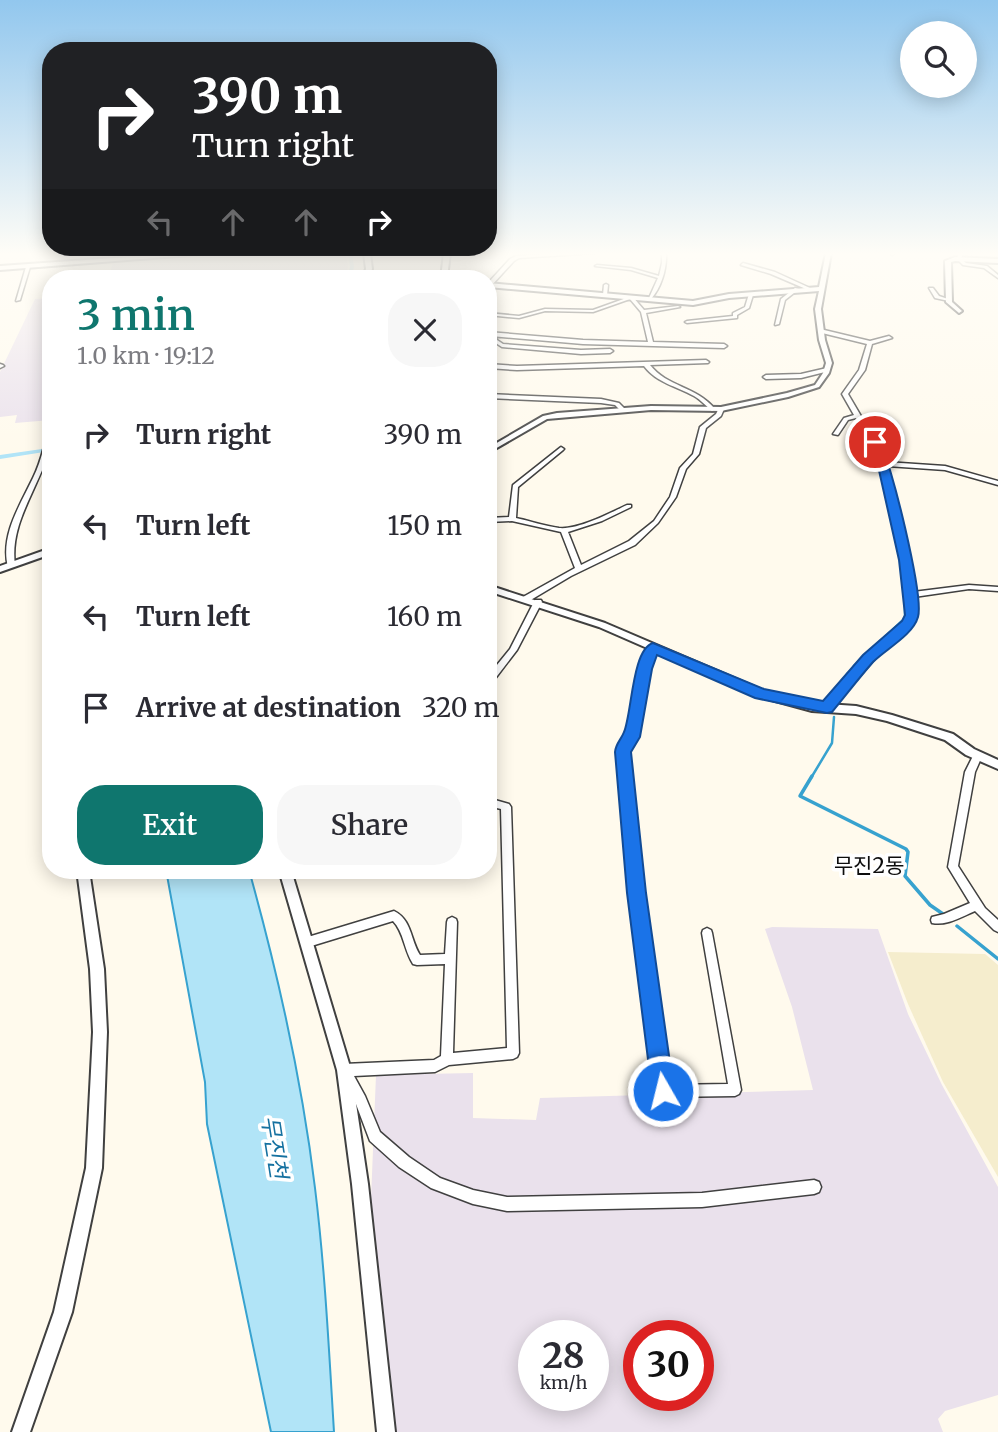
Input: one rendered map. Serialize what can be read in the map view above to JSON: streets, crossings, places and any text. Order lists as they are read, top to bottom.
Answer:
{
  "districts": ["무진2동"],
  "water": ["무진천"],
  "page": {
    "turn": ["390 m", "Turn right"],
    "heading": ["3 min", "1.0 km · 19:12"],
    "list": [
      {
        "name": "Turn right",
        "value": "390 m"
      },
      {
        "name": "Turn left",
        "value": "150 m"
      },
      {
        "name": "Turn left",
        "value": "160 m"
      },
      {
        "name": "Arrive at destination",
        "value": "320 m"
      }
    ],
    "buttons": ["Exit", "Share"],
    "speed": "28 km/h",
    "limit": "30"
  }
}
